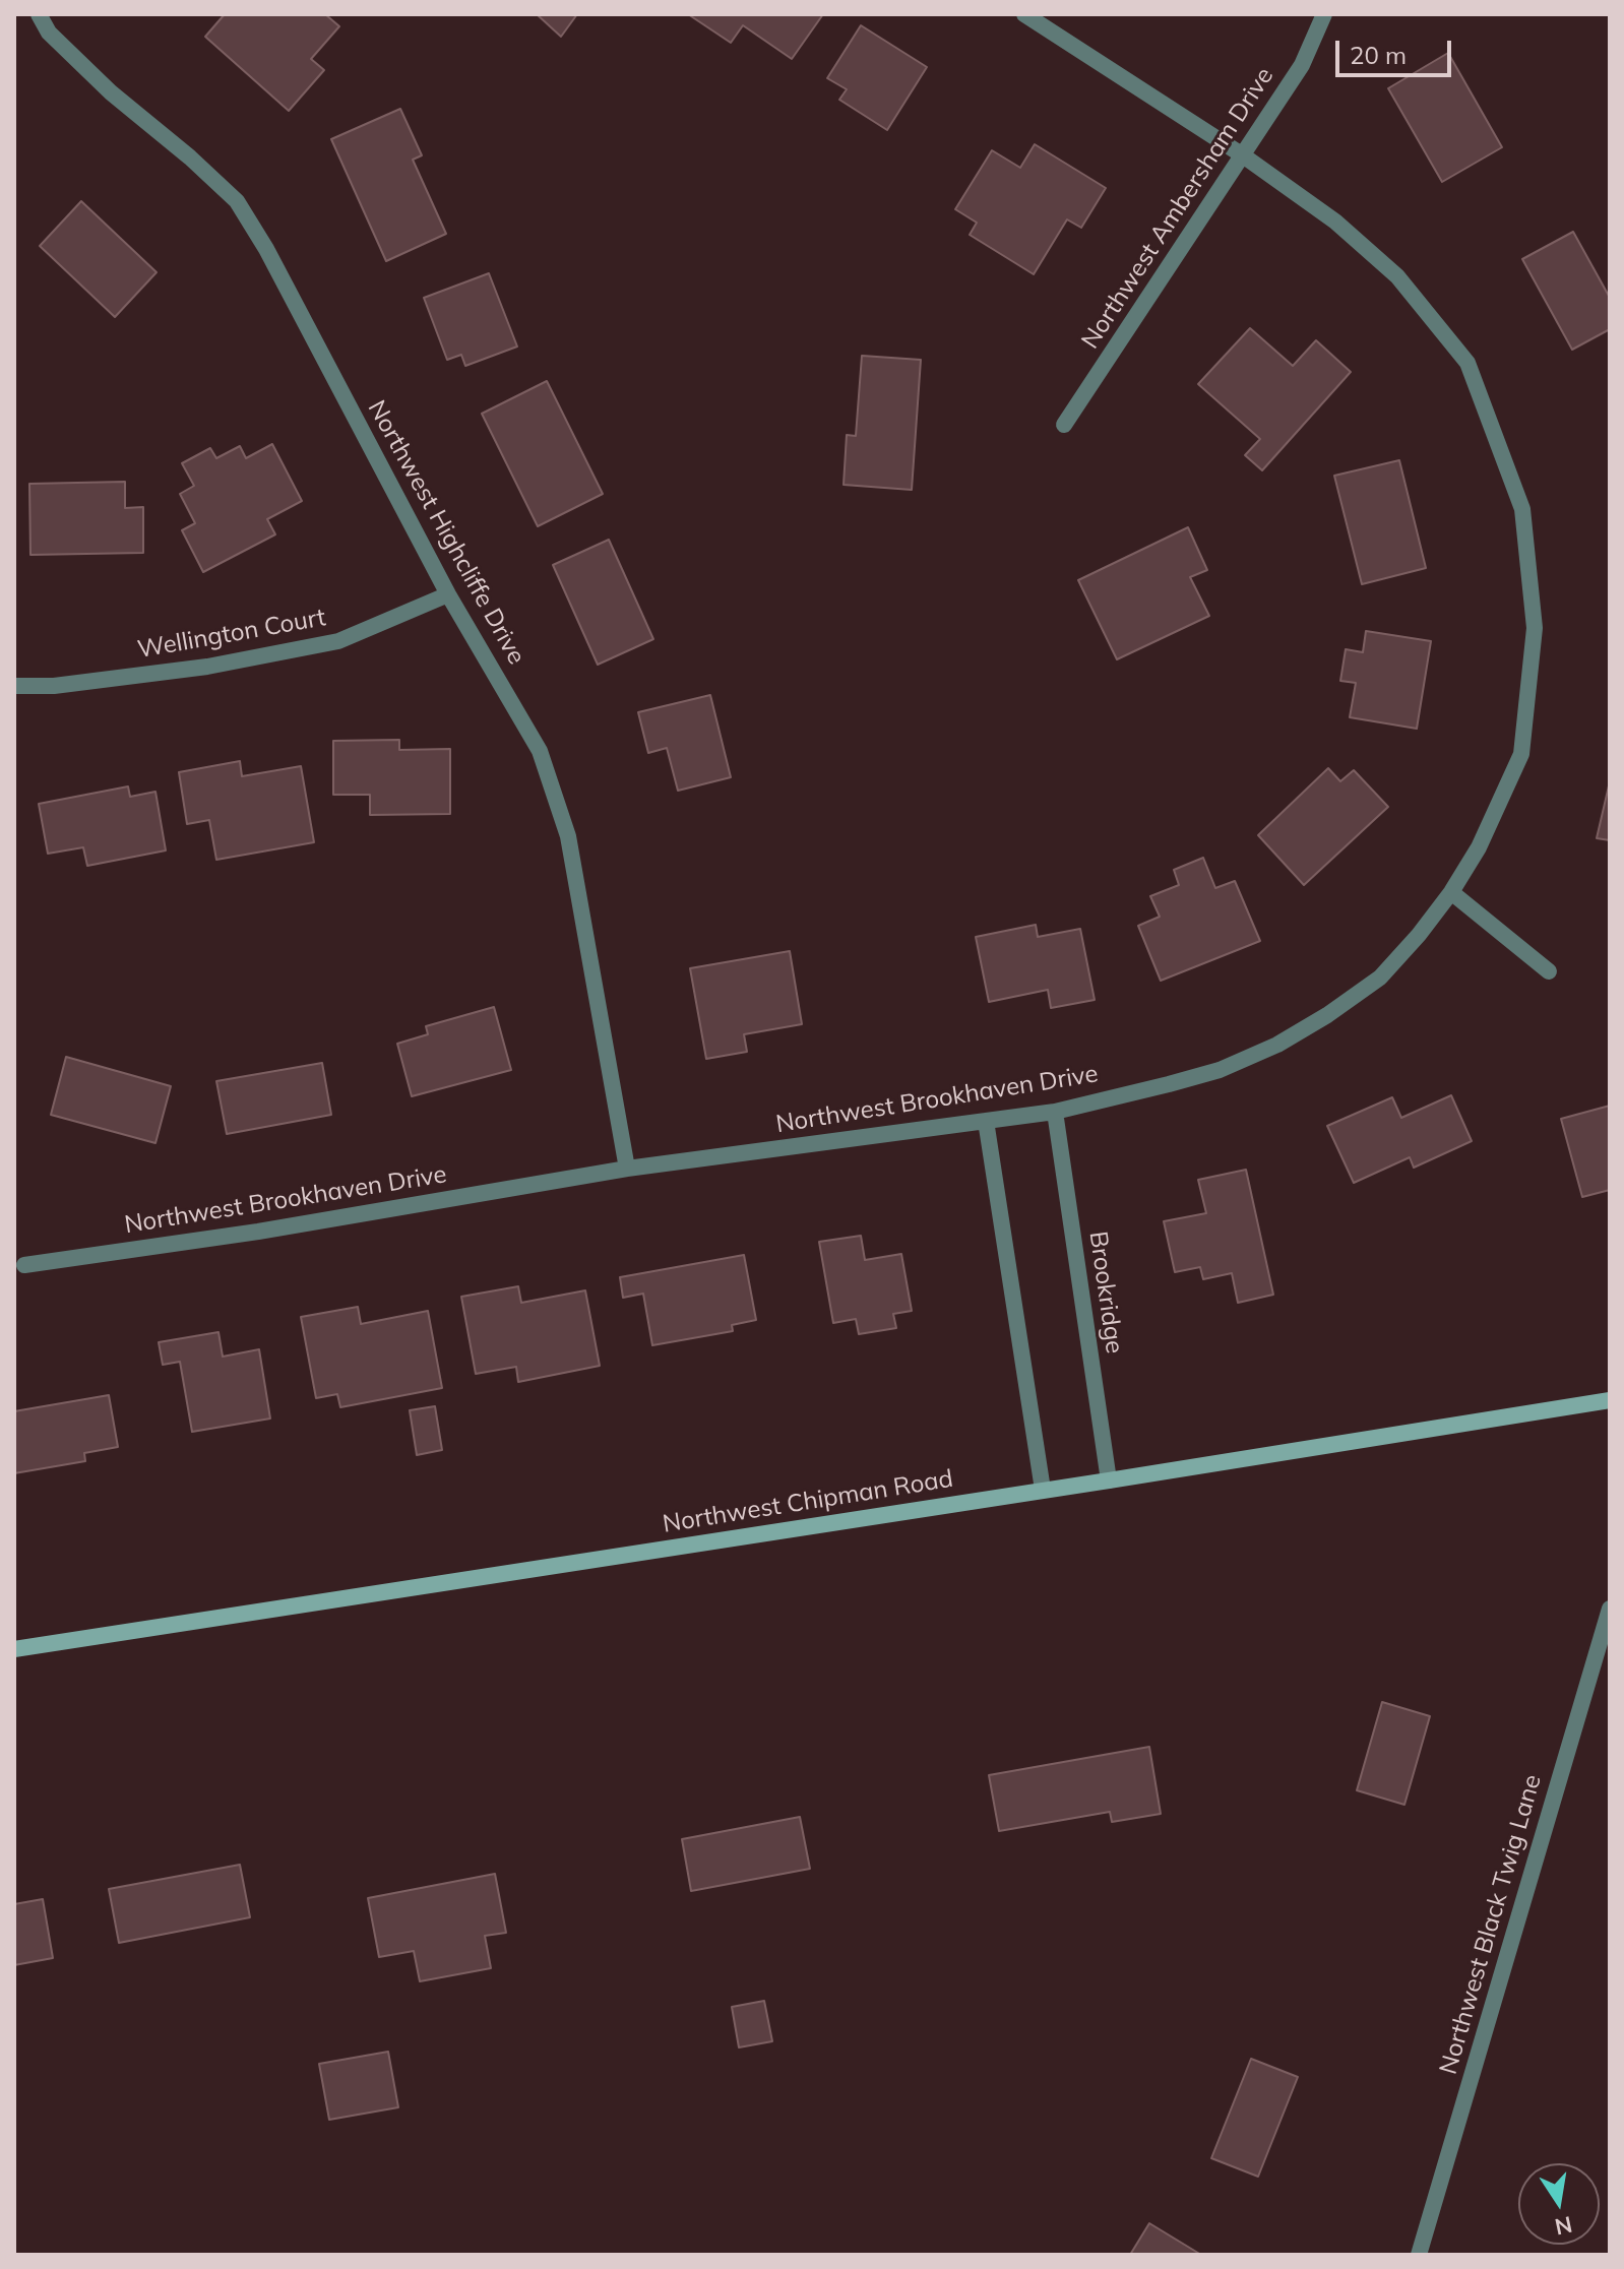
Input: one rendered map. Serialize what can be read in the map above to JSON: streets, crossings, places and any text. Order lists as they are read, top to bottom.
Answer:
{
  "streets": {
    "main road": ["Northwest Chipman Road"],
    "street": [
      "Northwest Ambersham Drive",
      "Northwest Highcliffe Drive",
      "Wellington Court",
      "Northwest Brookhaven Drive",
      "Brookridge",
      "Northwest Black Twig Lane"
    ]
  },
  "crossings": [
    ["Northwest Ambersham Drive", "Northwest Brookhaven Drive"],
    ["Northwest Highcliffe Drive", "Wellington Court"],
    ["Northwest Highcliffe Drive", "Northwest Brookhaven Drive"],
    ["Northwest Brookhaven Drive", "Brookridge"],
    ["Brookridge", "Northwest Chipman Road"]
  ],
  "scale_bar": "20 m",
  "north": "bottom"
}
